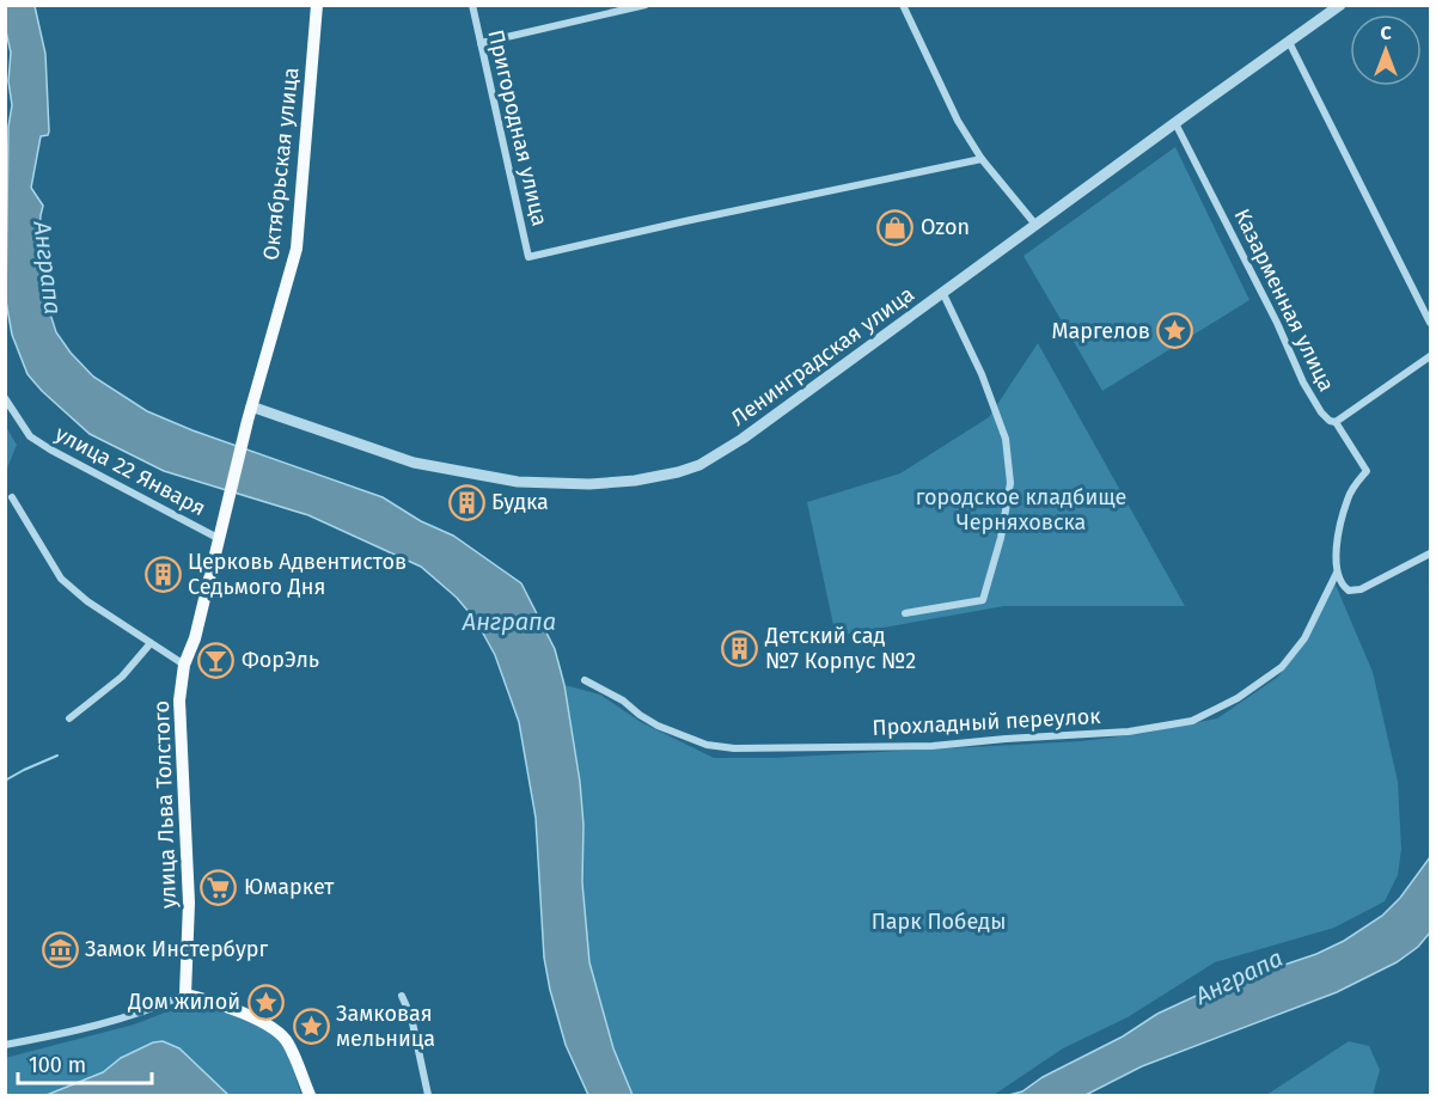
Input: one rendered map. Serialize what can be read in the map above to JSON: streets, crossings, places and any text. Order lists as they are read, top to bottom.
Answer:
{
  "streets": {
    "main road": ["Октябрьская улица", "улица Льва Толстого"],
    "street": [
      "Пригородная улица",
      "Казарменная улица",
      "Ленинградская улица",
      "улица 22 Января",
      "Прохладный переулок"
    ]
  },
  "crossings": [
    ["Октябрьская улица", "Ленинградская улица"],
    ["Октябрьская улица", "улица Льва Толстого"],
    ["Казарменная улица", "Ленинградская улица"],
    ["Ленинградская улица", "улица Льва Толстого"],
    ["улица 22 Января", "улица Льва Толстого"]
  ],
  "water": ["Анграпа"],
  "parks": ["городское кладбище Черняховска", "Парк Победы"],
  "places": {
    "shop": ["Ozon"],
    "place": ["Маргелов", "Дом жилой", "Замковая мельница"],
    "building": ["Будка", "Церковь Адвентистов Седьмого Дня", "Детский сад №7 Корпус №2"],
    "bar": ["ФорЭль"],
    "supermarket": ["Юмаркет"],
    "museum": ["Замок Инстербург"]
  },
  "scale_bar": "100 m",
  "north": "top"
}
